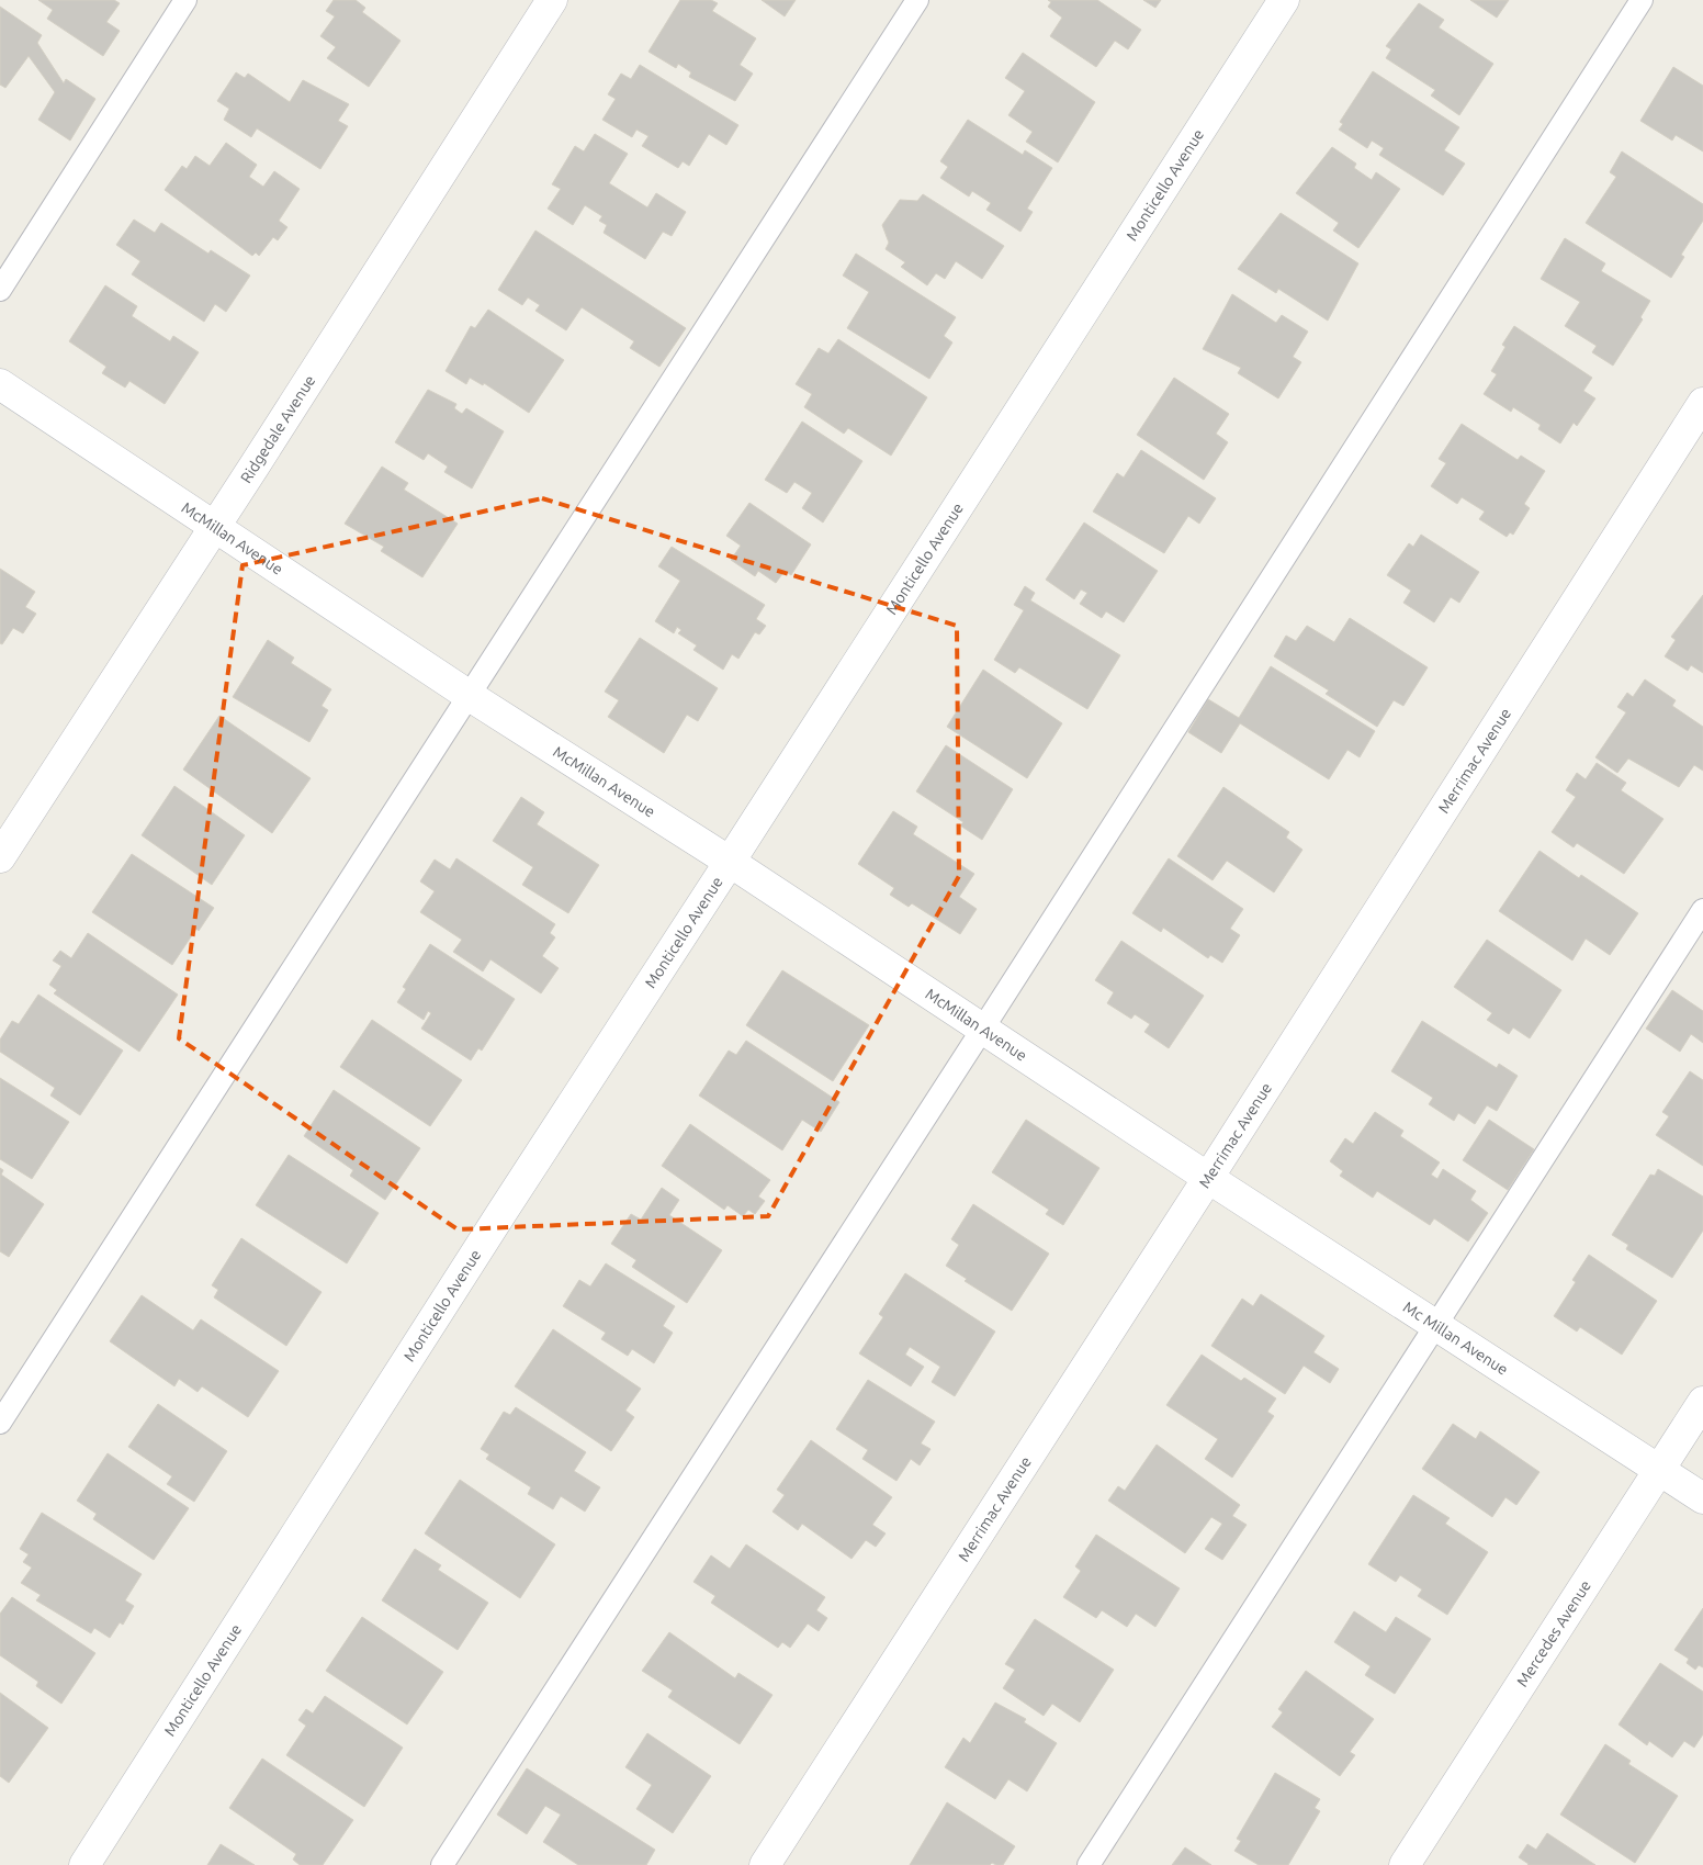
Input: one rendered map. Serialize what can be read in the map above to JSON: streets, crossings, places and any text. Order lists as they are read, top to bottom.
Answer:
{
  "streets": {
    "street": [
      "Monticello Avenue",
      "Ridgedale Avenue",
      "McMillan Avenue",
      "Merrimac Avenue",
      "Mc Millan Avenue",
      "Mercedes Avenue"
    ]
  },
  "crossings": [
    ["Monticello Avenue", "McMillan Avenue"],
    ["Ridgedale Avenue", "McMillan Avenue"],
    ["McMillan Avenue", "Merrimac Avenue"],
    ["McMillan Avenue", "Mc Millan Avenue"],
    ["Merrimac Avenue", "Mc Millan Avenue"],
    ["Mc Millan Avenue", "Mercedes Avenue"]
  ]
}
